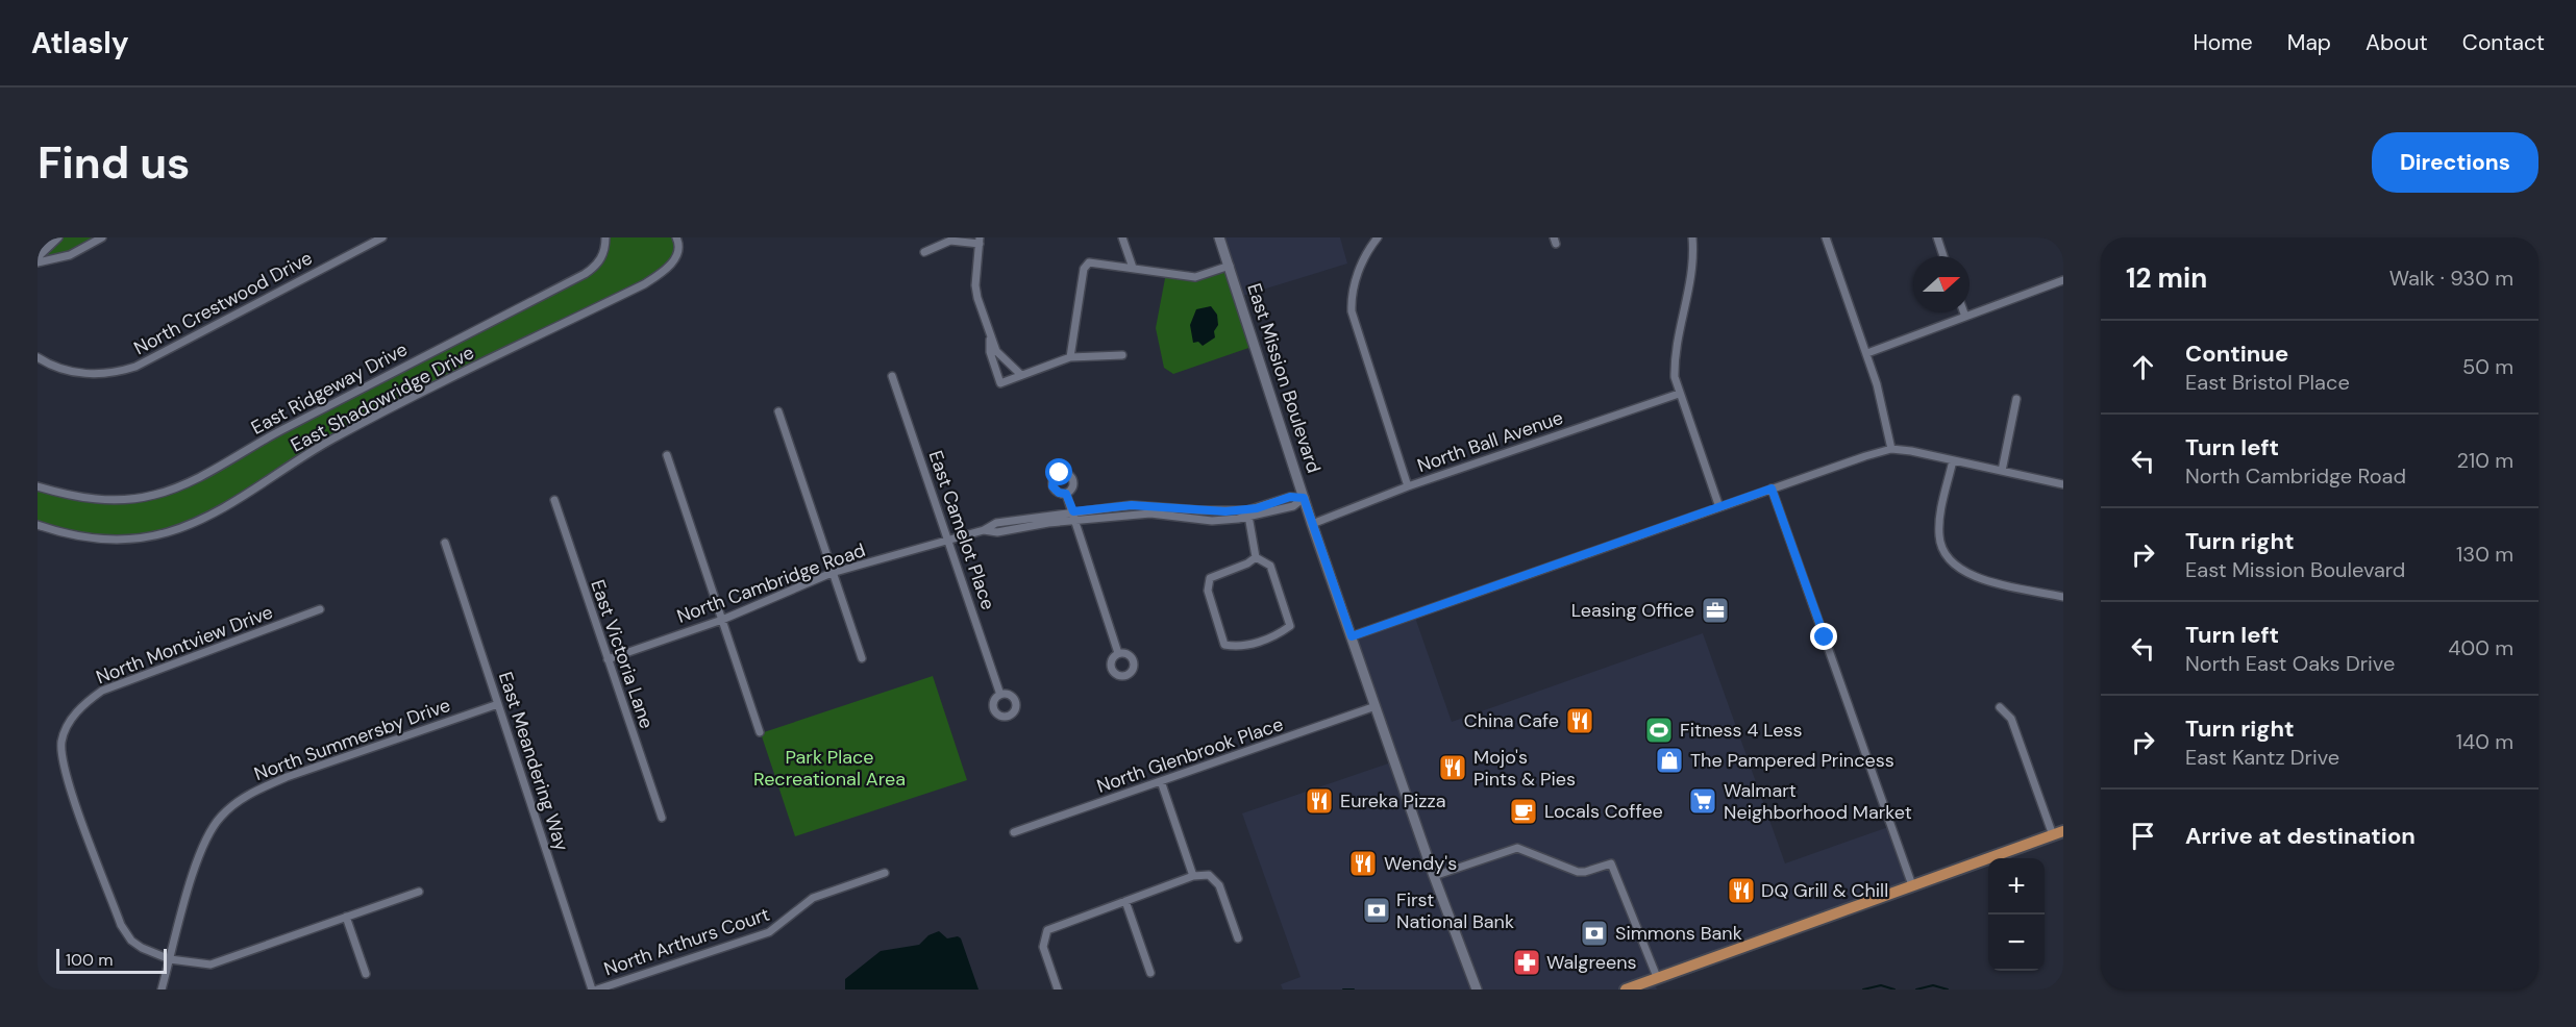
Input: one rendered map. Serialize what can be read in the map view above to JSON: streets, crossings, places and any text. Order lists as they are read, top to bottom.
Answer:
{
  "streets": {
    "main road": ["East Mission Boulevard"],
    "street": [
      "North Crestwood Drive",
      "East Ridgeway Drive",
      "East Shadowridge Drive",
      "North Ball Avenue",
      "East Camelot Place",
      "North Cambridge Road",
      "North Montview Drive",
      "East Victoria Lane",
      "North Summersby Drive",
      "North Glenbrook Place",
      "East Meandering Way",
      "North Arthurs Court"
    ]
  },
  "crossings": [
    ["East Mission Boulevard", "North Ball Avenue"],
    ["East Mission Boulevard", "North Cambridge Road"],
    ["East Mission Boulevard", "North Glenbrook Place"],
    ["East Camelot Place", "North Cambridge Road"],
    ["North Cambridge Road", "East Victoria Lane"],
    ["North Montview Drive", "North Summersby Drive"],
    ["North Summersby Drive", "East Meandering Way"]
  ],
  "parks": ["Park Place Recreational Area"],
  "places": {
    "office": ["Leasing Office"],
    "restaurant": [
      "China Cafe",
      "Mojo's Pints & Pies",
      "Eureka Pizza",
      "Wendy's",
      "DQ Grill & Chill"
    ],
    "sports": ["Fitness 4 Less"],
    "shop": ["The Pampered Princess"],
    "supermarket": ["Walmart Neighborhood Market"],
    "cafe": ["Locals Coffee"],
    "bank": ["First National Bank", "Simmons Bank"],
    "pharmacy": ["Walgreens"]
  },
  "scale_bar": "100 m",
  "north": "right",
  "page": {
    "header": "Atlasly",
    "nav": [
      "Home",
      "Map",
      "About",
      "Contact"
    ],
    "buttons": "Directions",
    "title": "Find us",
    "heading": ["12 min", "Walk · 930 m"],
    "list": [
      ["Continue", "East Bristol Place", "50 m"],
      ["Turn left", "North Cambridge Road", "210 m"],
      ["Turn right", "East Mission Boulevard", "130 m"],
      ["Turn left", "North East Oaks Drive", "400 m"],
      ["Turn right", "East Kantz Drive", "140 m"],
      "Arrive at destination"
    ],
    "map_buttons": ["+", "−"],
    "scale": "100 m"
  }
}
